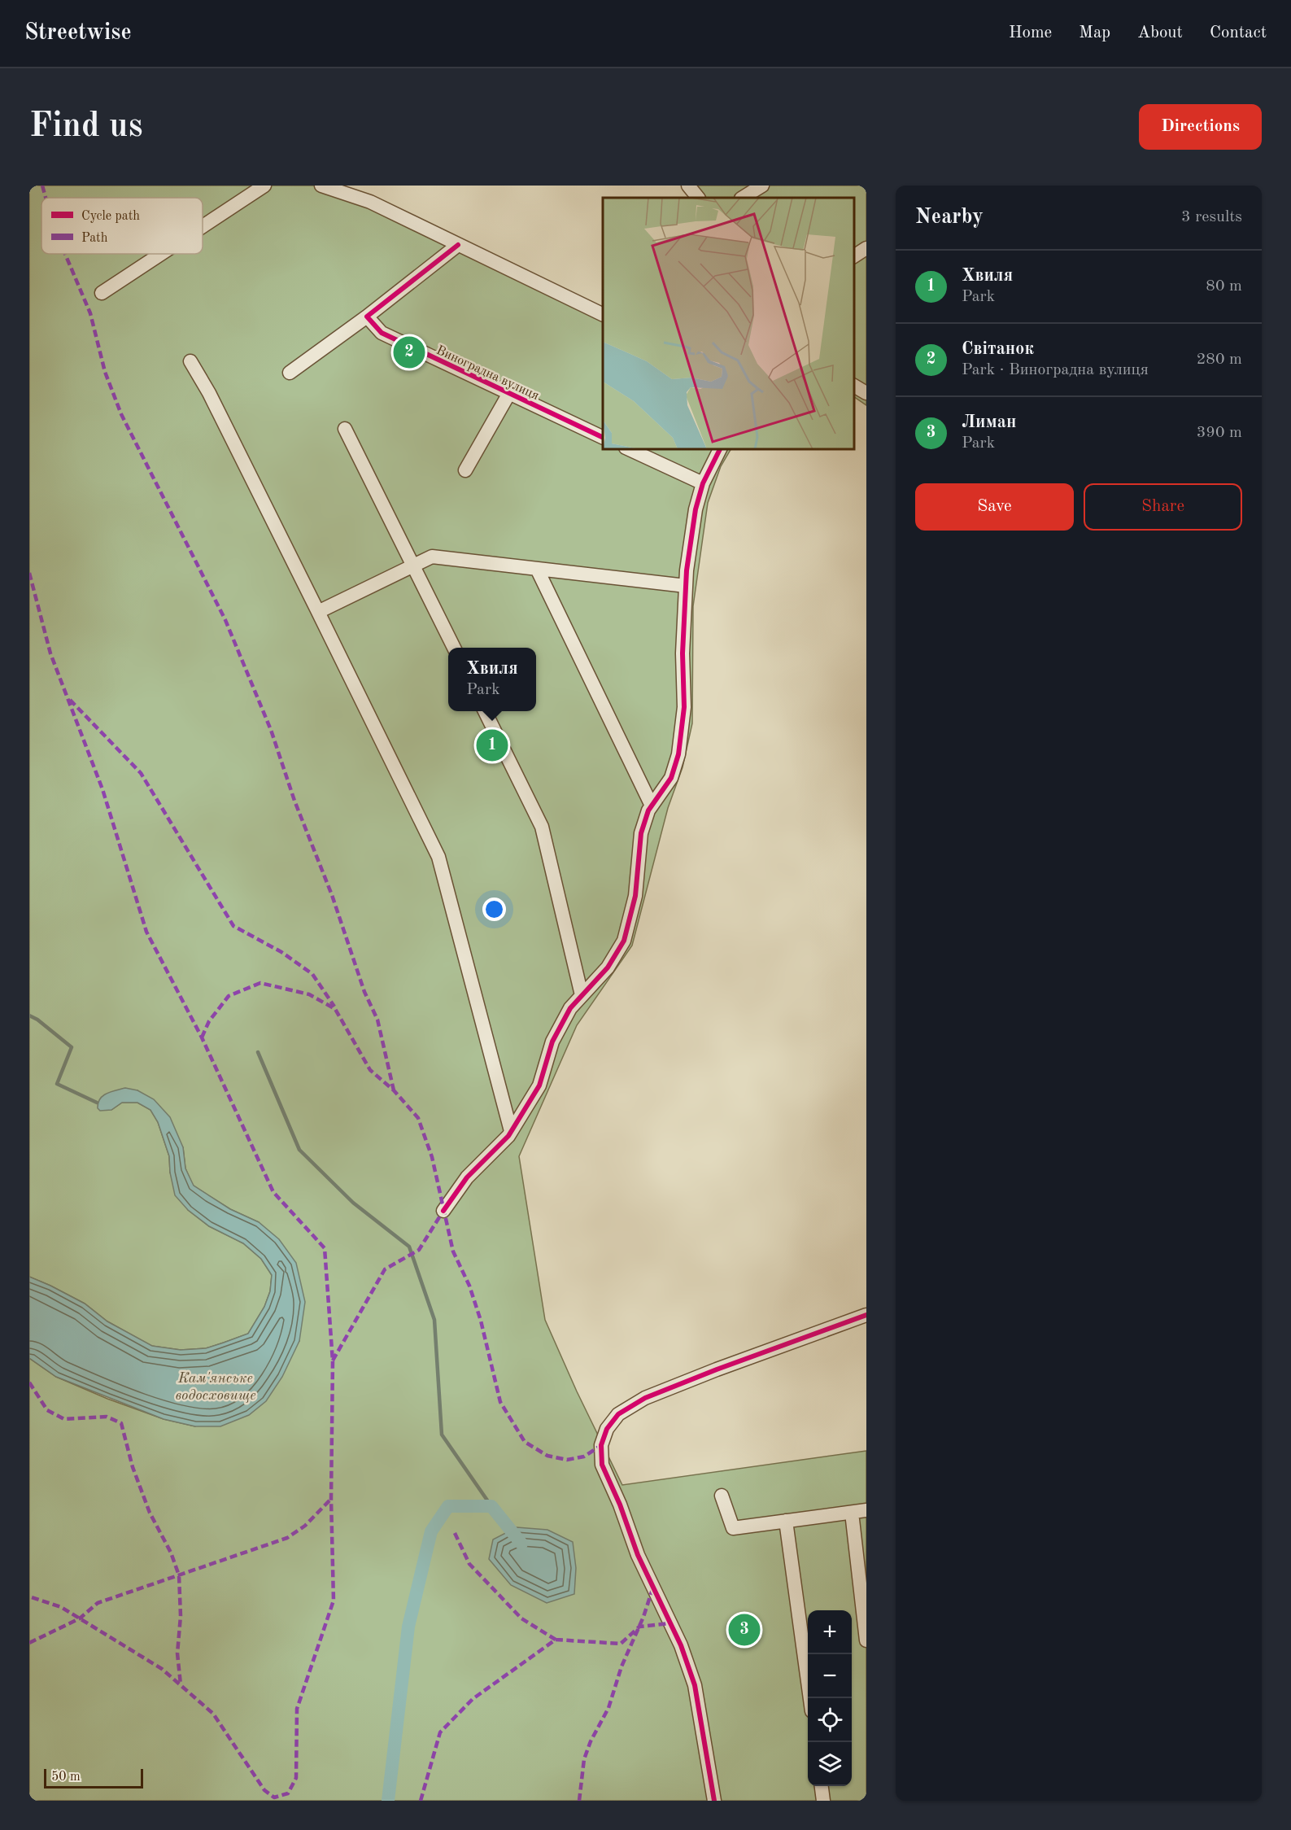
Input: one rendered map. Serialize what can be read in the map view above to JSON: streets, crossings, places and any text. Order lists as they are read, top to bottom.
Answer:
{
  "streets": {
    "street": ["Виноградна вулиця"]
  },
  "water": ["Кам'янське водосховище"],
  "legend": ["Cycle path", "Path"],
  "scale_bar": "50 m",
  "page": {
    "header": "Streetwise",
    "nav": [
      "Home",
      "Map",
      "About",
      "Contact"
    ],
    "buttons": [
      "Directions",
      ["Save", "Share"]
    ],
    "title": "Find us",
    "heading": ["Nearby", "3 results"],
    "list": [
      {
        "mark": "1",
        "name": "Хвиля",
        "note": "Park",
        "value": "80 m"
      },
      {
        "mark": "2",
        "name": "Світанок",
        "note": "Park · Виноградна вулиця",
        "value": "280 m"
      },
      {
        "mark": "3",
        "name": "Лиман",
        "note": "Park",
        "value": "390 m"
      }
    ],
    "pins": ["2", "1", "3"],
    "popup": ["Хвиля", "Park"],
    "map_buttons": ["+", "−"],
    "scale": "50 m"
  }
}
